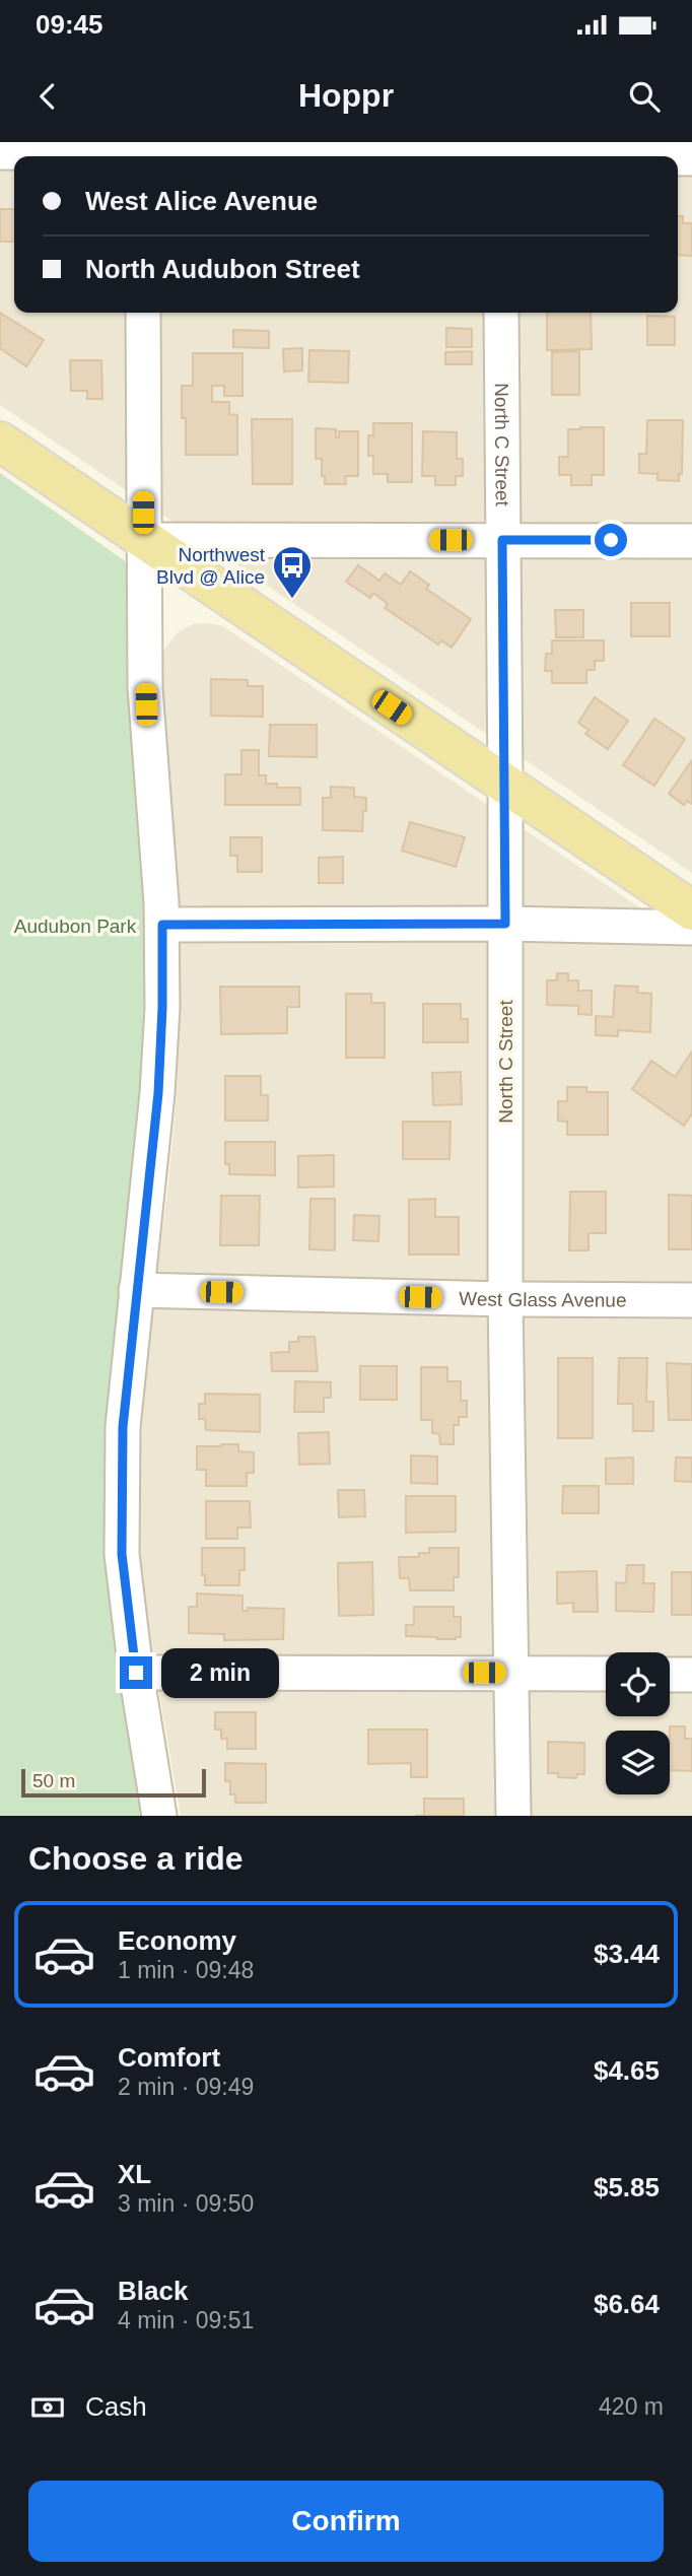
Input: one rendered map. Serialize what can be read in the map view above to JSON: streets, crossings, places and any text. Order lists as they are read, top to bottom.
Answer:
{
  "streets": {
    "street": ["North C Street", "West Glass Avenue"]
  },
  "crossings": [
    ["North C Street", "West Glass Avenue"]
  ],
  "parks": ["Audubon Park"],
  "places": {
    "bus stop": ["Northwest Blvd @ Alice"]
  },
  "scale_bar": "50 m",
  "page": {
    "status": "09:45",
    "header": "Hoppr",
    "banner": ["West Alice Avenue", "North Audubon Street"],
    "bubble": "2 min",
    "scale": "50 m",
    "heading": "Choose a ride",
    "list": [
      {
        "name": "Economy",
        "note": "1 min · 09:48",
        "value": "$3.44"
      },
      {
        "name": "Comfort",
        "note": "2 min · 09:49",
        "value": "$4.65"
      },
      {
        "name": "XL",
        "note": "3 min · 09:50",
        "value": "$5.85"
      },
      {
        "name": "Black",
        "note": "4 min · 09:51",
        "value": "$6.64"
      }
    ],
    "pay": ["Cash", "420 m"],
    "buttons": "Confirm"
  }
}
